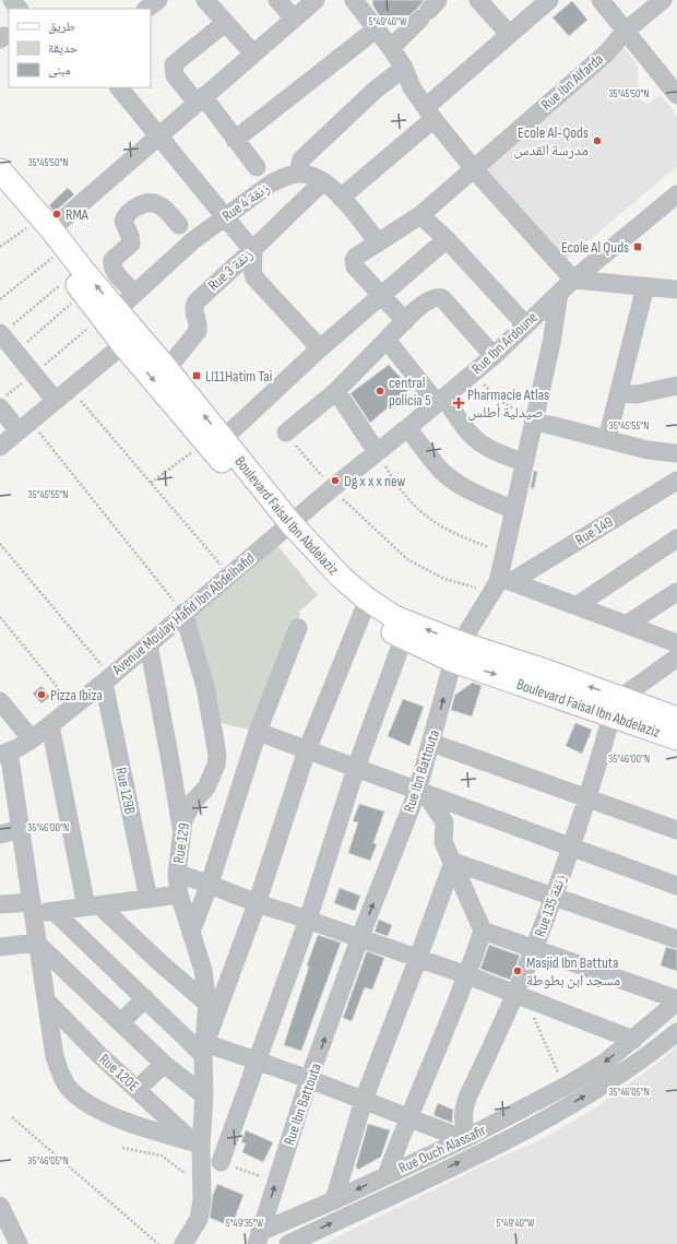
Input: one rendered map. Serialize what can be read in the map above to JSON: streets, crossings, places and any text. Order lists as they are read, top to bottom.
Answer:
{
  "streets": {
    "main road": ["Boulevard Faisal Ibn Abdelaziz"],
    "street": [
      "Rue Ibn Alfarda",
      "Rue 4 زنقة",
      "Rue 3 زنقة",
      "Rue Ibn Ardoune",
      "Rue 149",
      "Avenue Moulay Hafid Ibn Abdelhafid",
      "Rue Ibn Battouta",
      "Rue 129B",
      "Rue 129",
      "Rue 135 زنقة",
      "Rue 120E",
      "Rue Ouch Alassafir"
    ]
  },
  "crossings": [
    ["Rue 4 زنقة", "Boulevard Faisal Ibn Abdelaziz"],
    ["Rue 3 زنقة", "Boulevard Faisal Ibn Abdelaziz"],
    ["Rue Ibn Ardoune", "Boulevard Faisal Ibn Abdelaziz"],
    ["Rue Ibn Ardoune", "Avenue Moulay Hafid Ibn Abdelhafid"],
    ["Rue Ibn Ardoune", "Rue Ibn Battouta"],
    ["Boulevard Faisal Ibn Abdelaziz", "Avenue Moulay Hafid Ibn Abdelhafid"],
    ["Boulevard Faisal Ibn Abdelaziz", "Rue Ibn Battouta"],
    ["Boulevard Faisal Ibn Abdelaziz", "Rue 135 زنقة"],
    ["Rue 149", "Rue Ibn Battouta"],
    ["Avenue Moulay Hafid Ibn Abdelhafid", "Rue 129B"],
    ["Avenue Moulay Hafid Ibn Abdelhafid", "Rue 129"],
    ["Rue Ibn Battouta", "Rue Ouch Alassafir"],
    ["Rue 129", "Rue 120E"],
    ["Rue 135 زنقة", "Rue Ouch Alassafir"]
  ],
  "places": {
    "other": [
      "Ecole Al-Qods مدرسة القدس",
      "RMA",
      "central policia 5",
      "Dg x x x new",
      "Pizza Ibiza",
      "Masjid Ibn Battuta مسجد ابن بطوطة"
    ],
    "transit": ["Ecole Al Quds", "LI11Hatim Tai"],
    "health": ["Pharmacie Atlas صيدلية أطلس"]
  },
  "legend": ["طريق", "حديقة", "مبنى"],
  "coordinates": [
    "5°49'40\"W",
    "35°45'50\"N",
    "35°45'55\"N",
    "35°46'00\"N",
    "35°46'05\"N",
    "5°49'35\"W"
  ]
}
